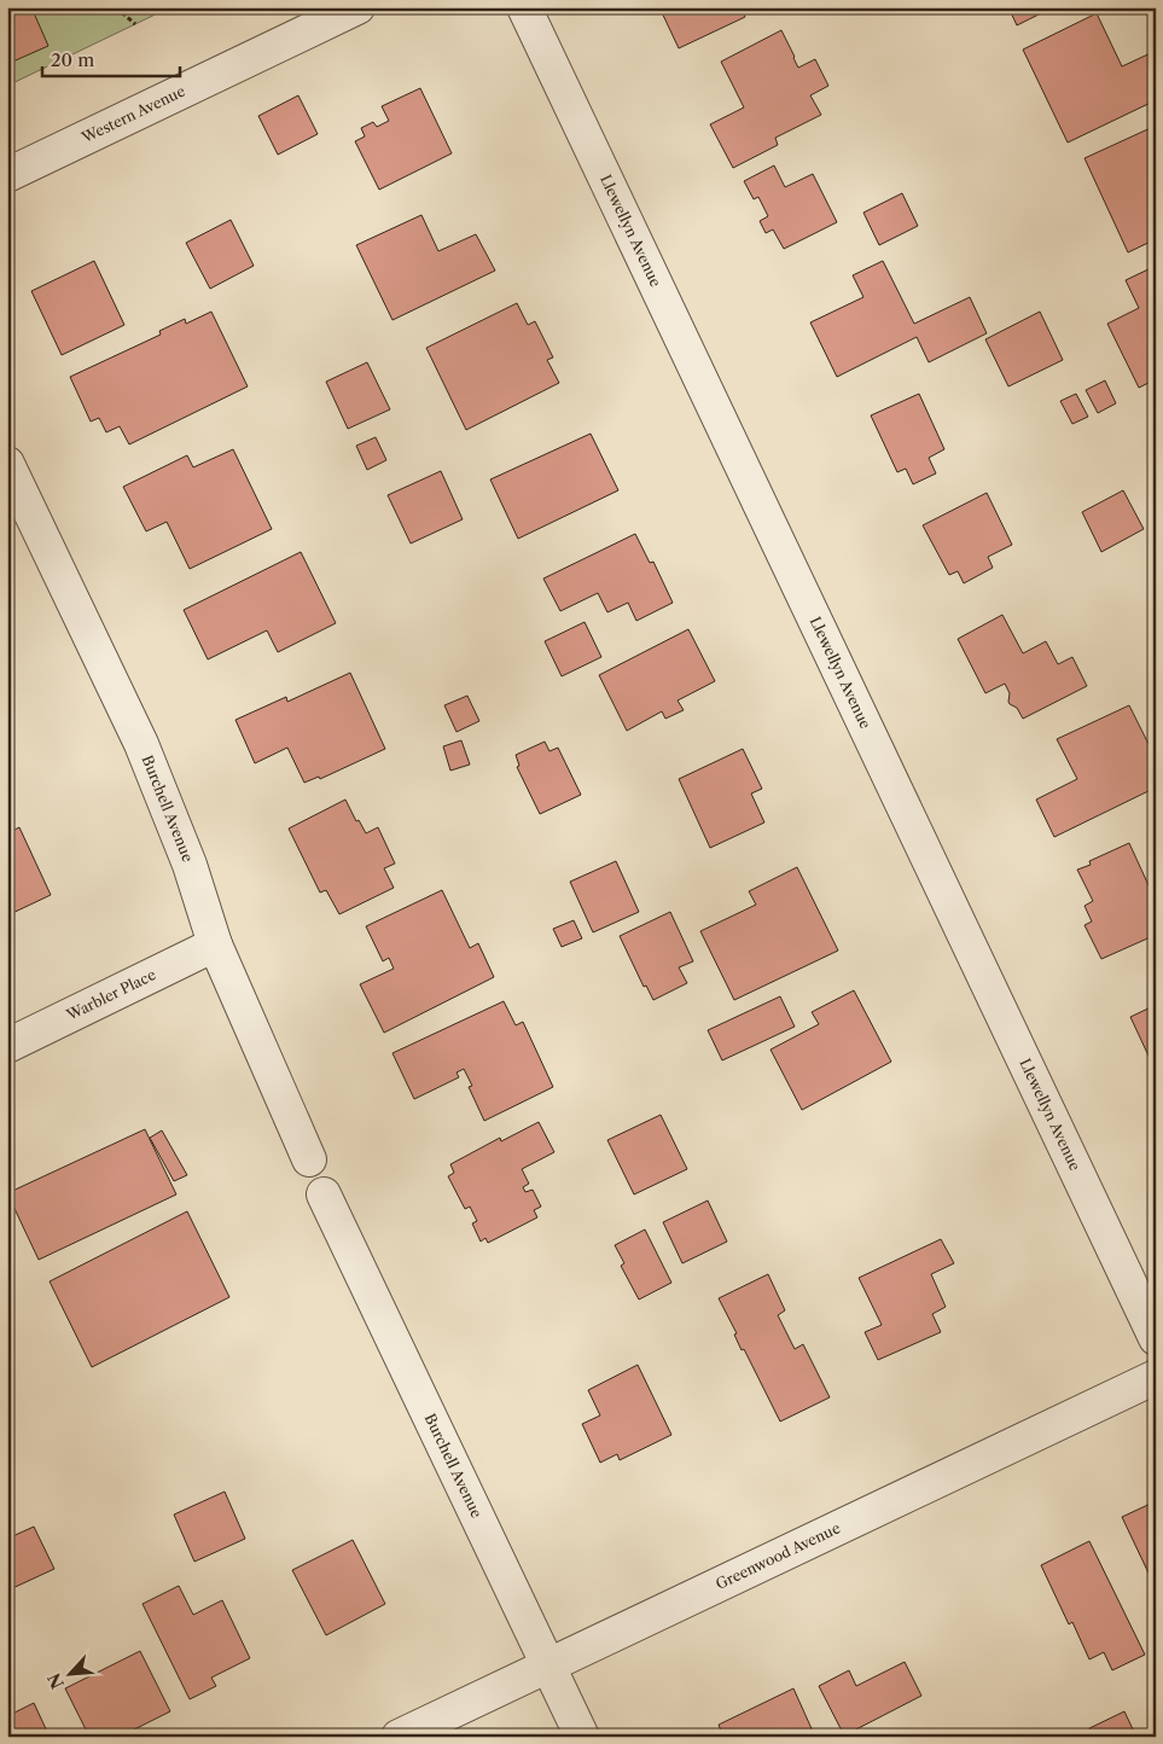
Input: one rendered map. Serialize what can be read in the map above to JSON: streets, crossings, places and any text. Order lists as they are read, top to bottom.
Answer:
{
  "streets": {
    "street": [
      "Western Avenue",
      "Llewellyn Avenue",
      "Burchell Avenue",
      "Warbler Place",
      "Greenwood Avenue"
    ]
  },
  "crossings": [
    ["Burchell Avenue", "Warbler Place"],
    ["Burchell Avenue", "Greenwood Avenue"]
  ],
  "scale_bar": "20 m",
  "north": "bottom left"
}
